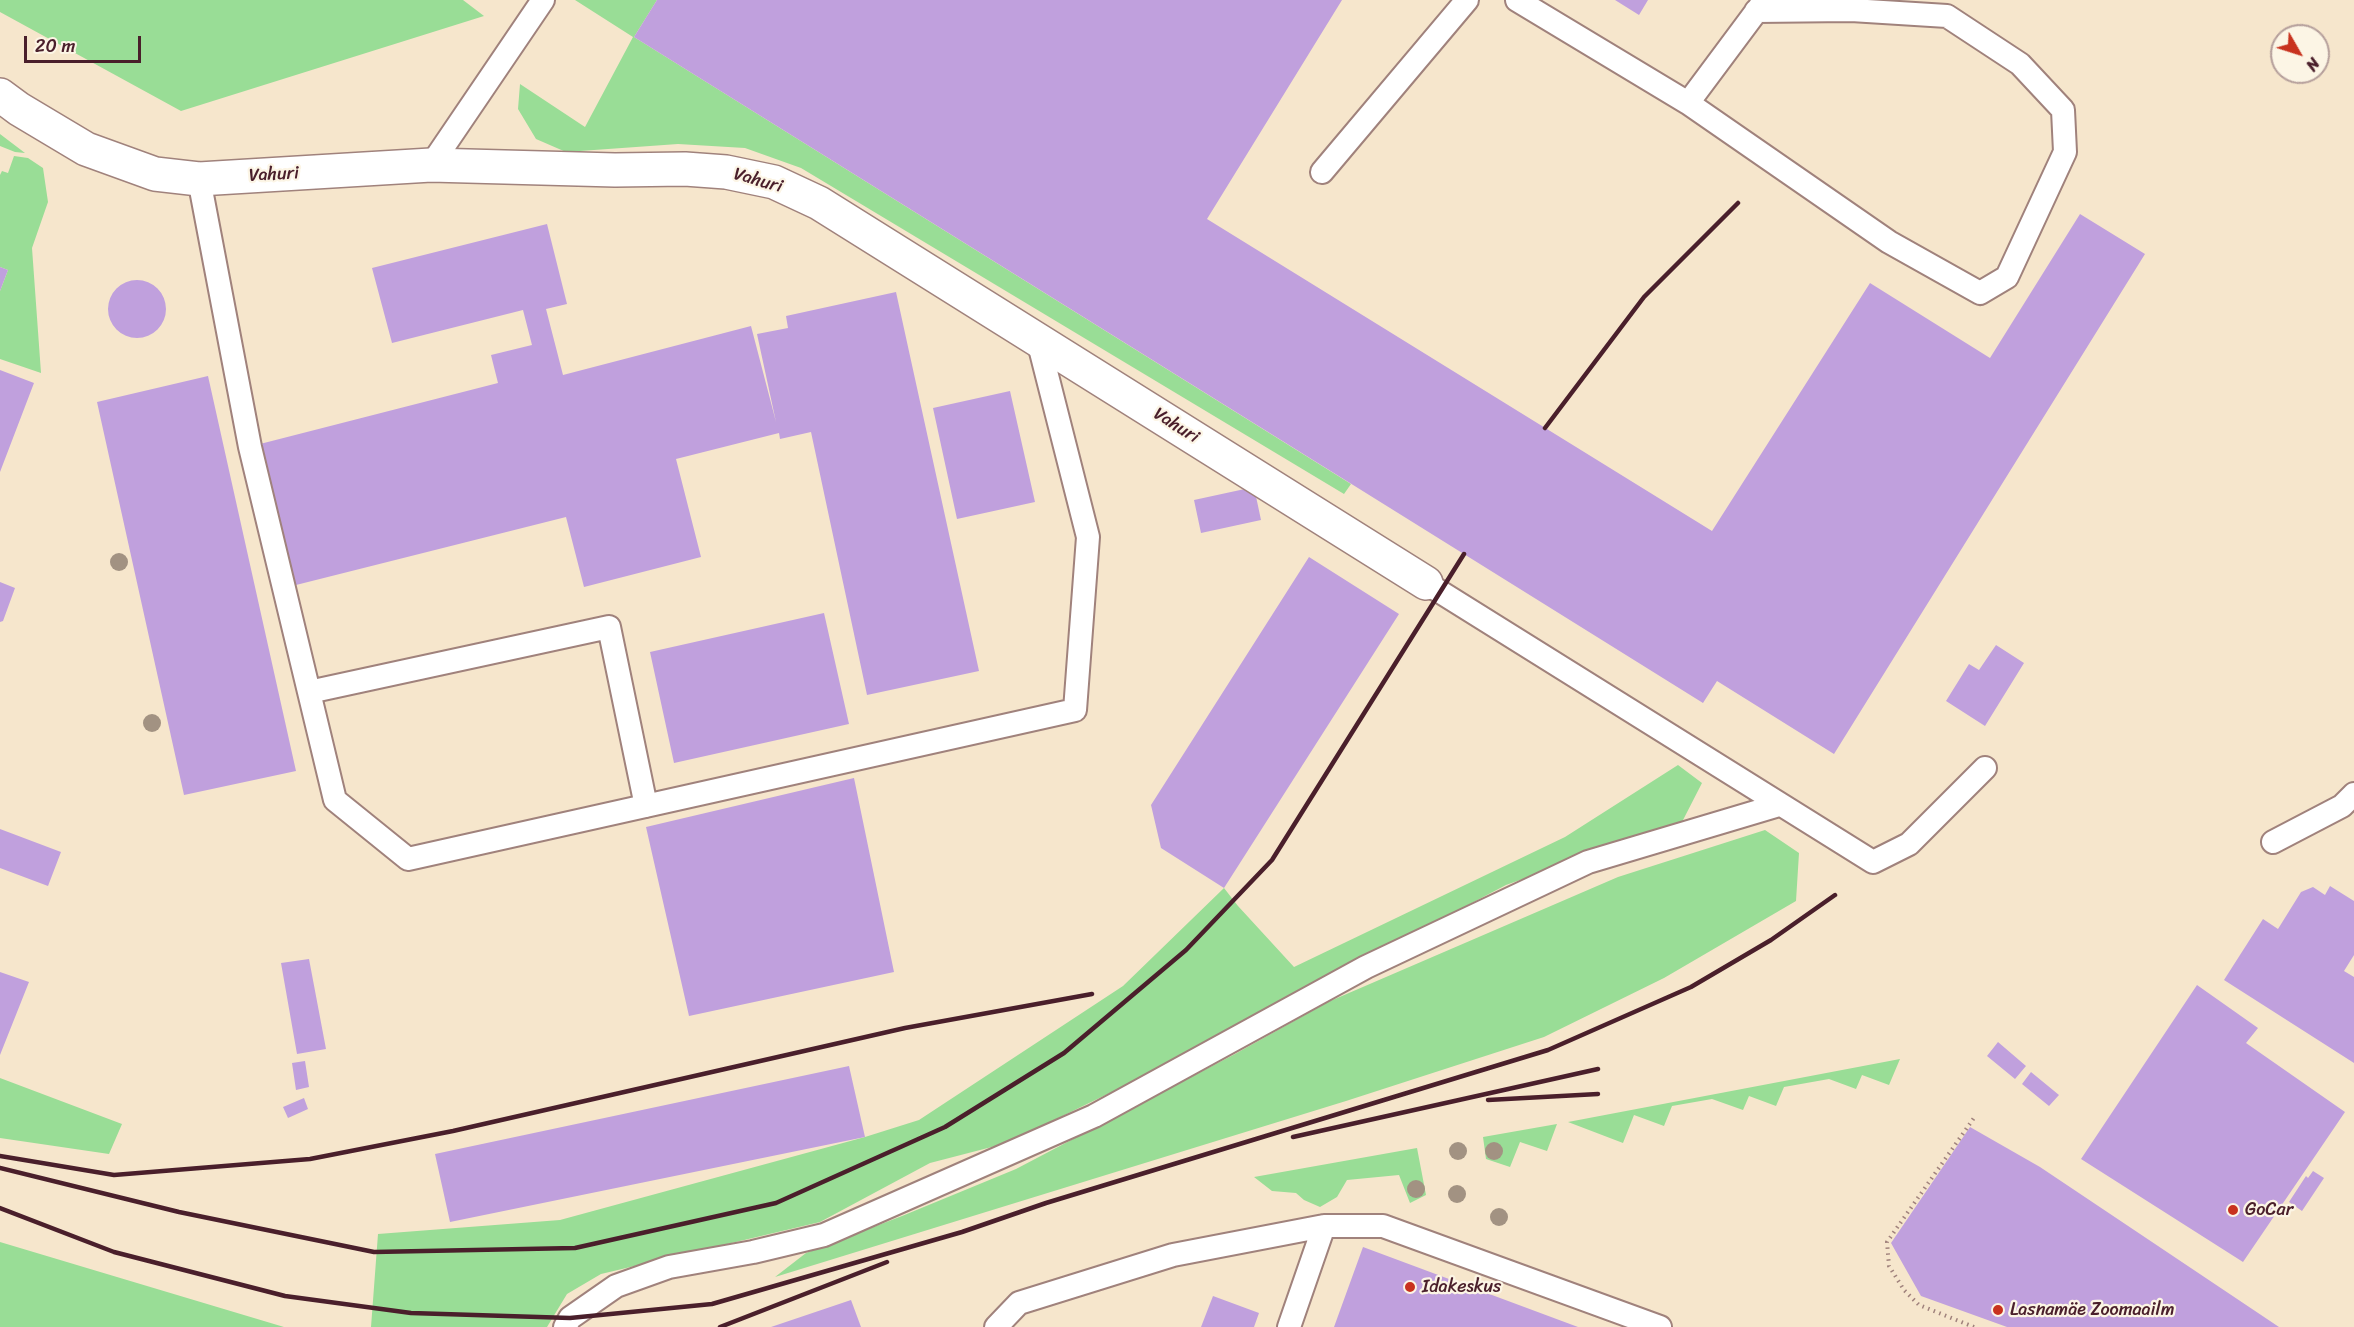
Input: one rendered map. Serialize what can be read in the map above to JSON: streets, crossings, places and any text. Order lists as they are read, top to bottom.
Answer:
{
  "streets": {
    "street": ["Vahuri"]
  },
  "places": ["GoCar", "Idakeskus", "Lasnamäe Zoomaailm"],
  "scale_bar": "20 m",
  "north": "bottom right"
}
